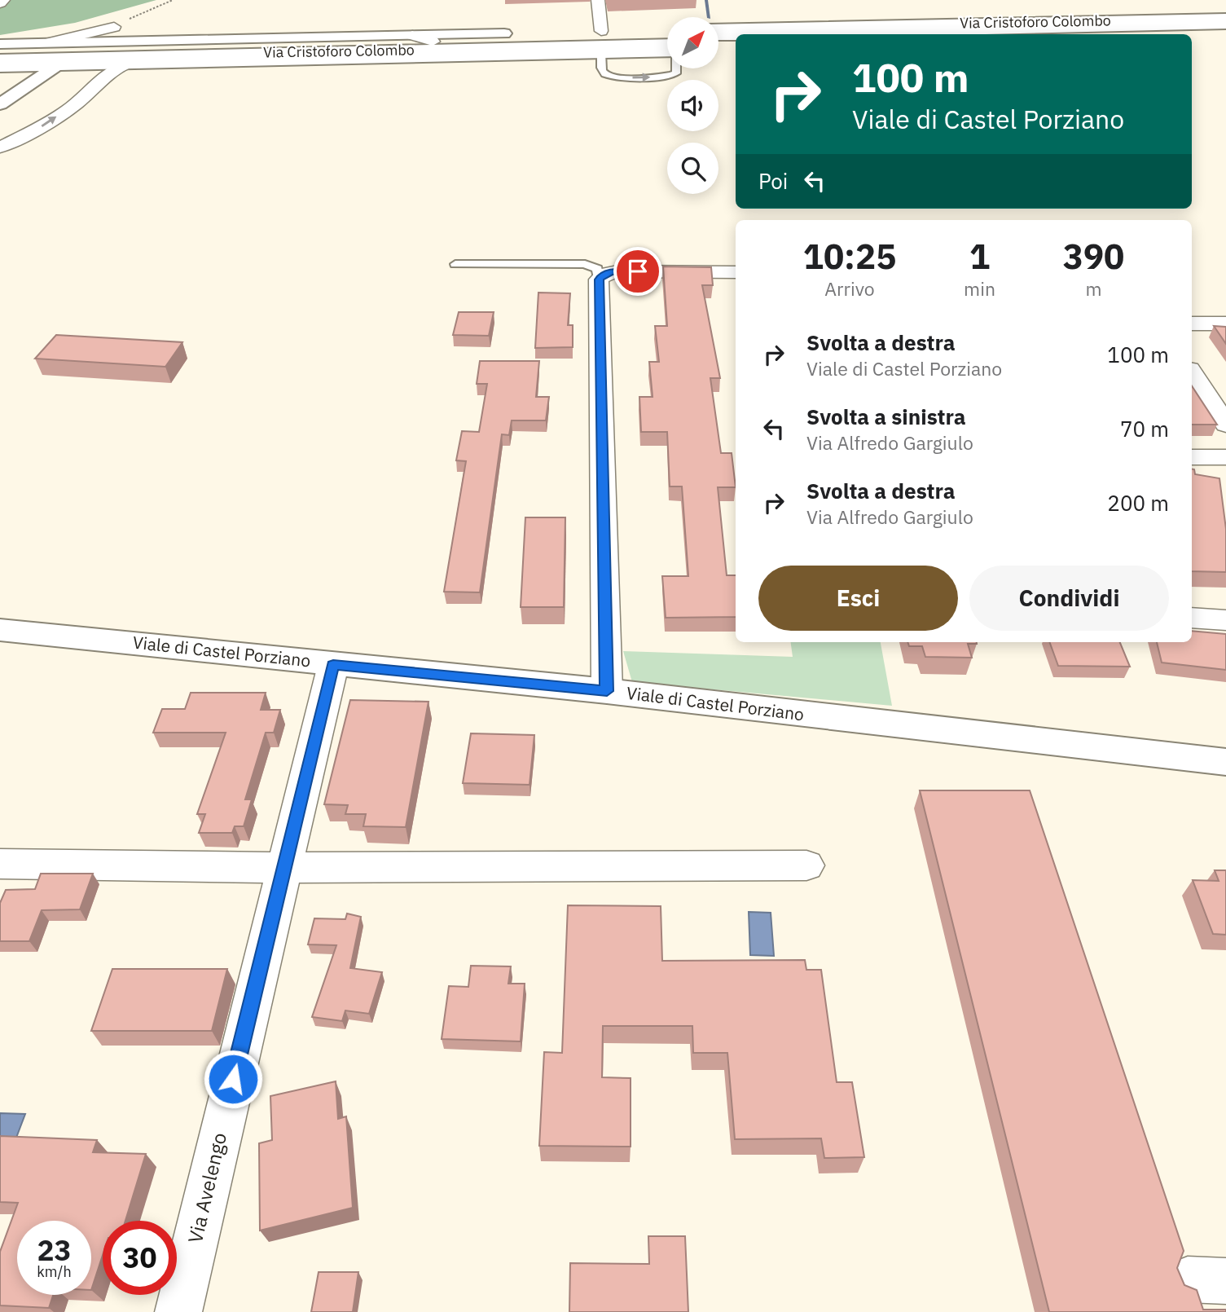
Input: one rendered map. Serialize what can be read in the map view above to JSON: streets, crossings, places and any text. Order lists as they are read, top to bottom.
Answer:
{
  "streets": {
    "street": ["Via Cristoforo Colombo", "Viale di Castel Porziano", "Via Avelengo"]
  },
  "crossings": [
    ["Viale di Castel Porziano", "Via Avelengo"]
  ],
  "north": "top right",
  "page": {
    "turn": ["100 m", "Viale di Castel Porziano"],
    "then": "Poi",
    "eta": [
      "10:25",
      "Arrivo",
      "1",
      "min",
      "390",
      "m"
    ],
    "list": [
      {
        "name": "Svolta a destra",
        "note": "Viale di Castel Porziano",
        "value": "100 m"
      },
      {
        "name": "Svolta a sinistra",
        "note": "Via Alfredo Gargiulo",
        "value": "70 m"
      },
      {
        "name": "Svolta a destra",
        "note": "Via Alfredo Gargiulo",
        "value": "200 m"
      }
    ],
    "buttons": ["Esci", "Condividi"],
    "speed": "23 km/h",
    "limit": "30"
  }
}
